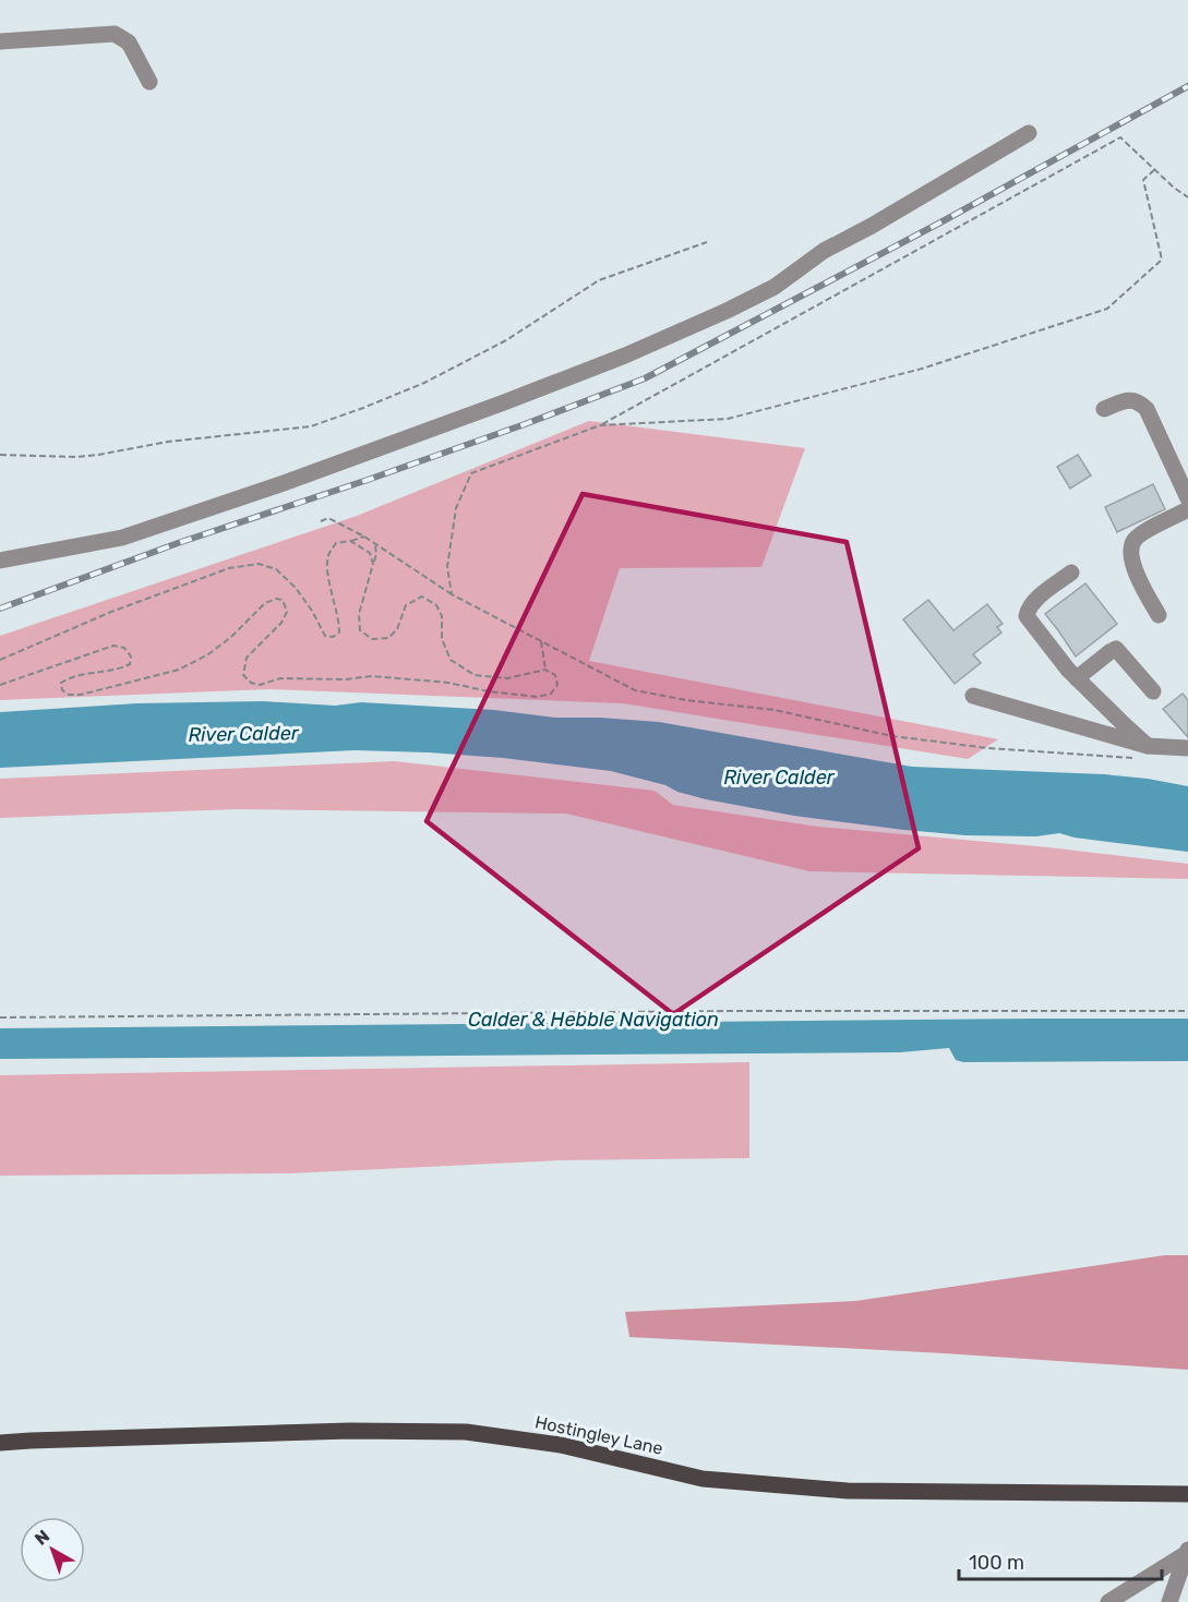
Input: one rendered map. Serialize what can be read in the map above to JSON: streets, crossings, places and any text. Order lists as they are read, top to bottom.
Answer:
{
  "streets": {
    "main road": ["Hostingley Lane"]
  },
  "water": ["River Calder", "Calder & Hebble Navigation"],
  "scale_bar": "100 m",
  "north": "top left"
}
